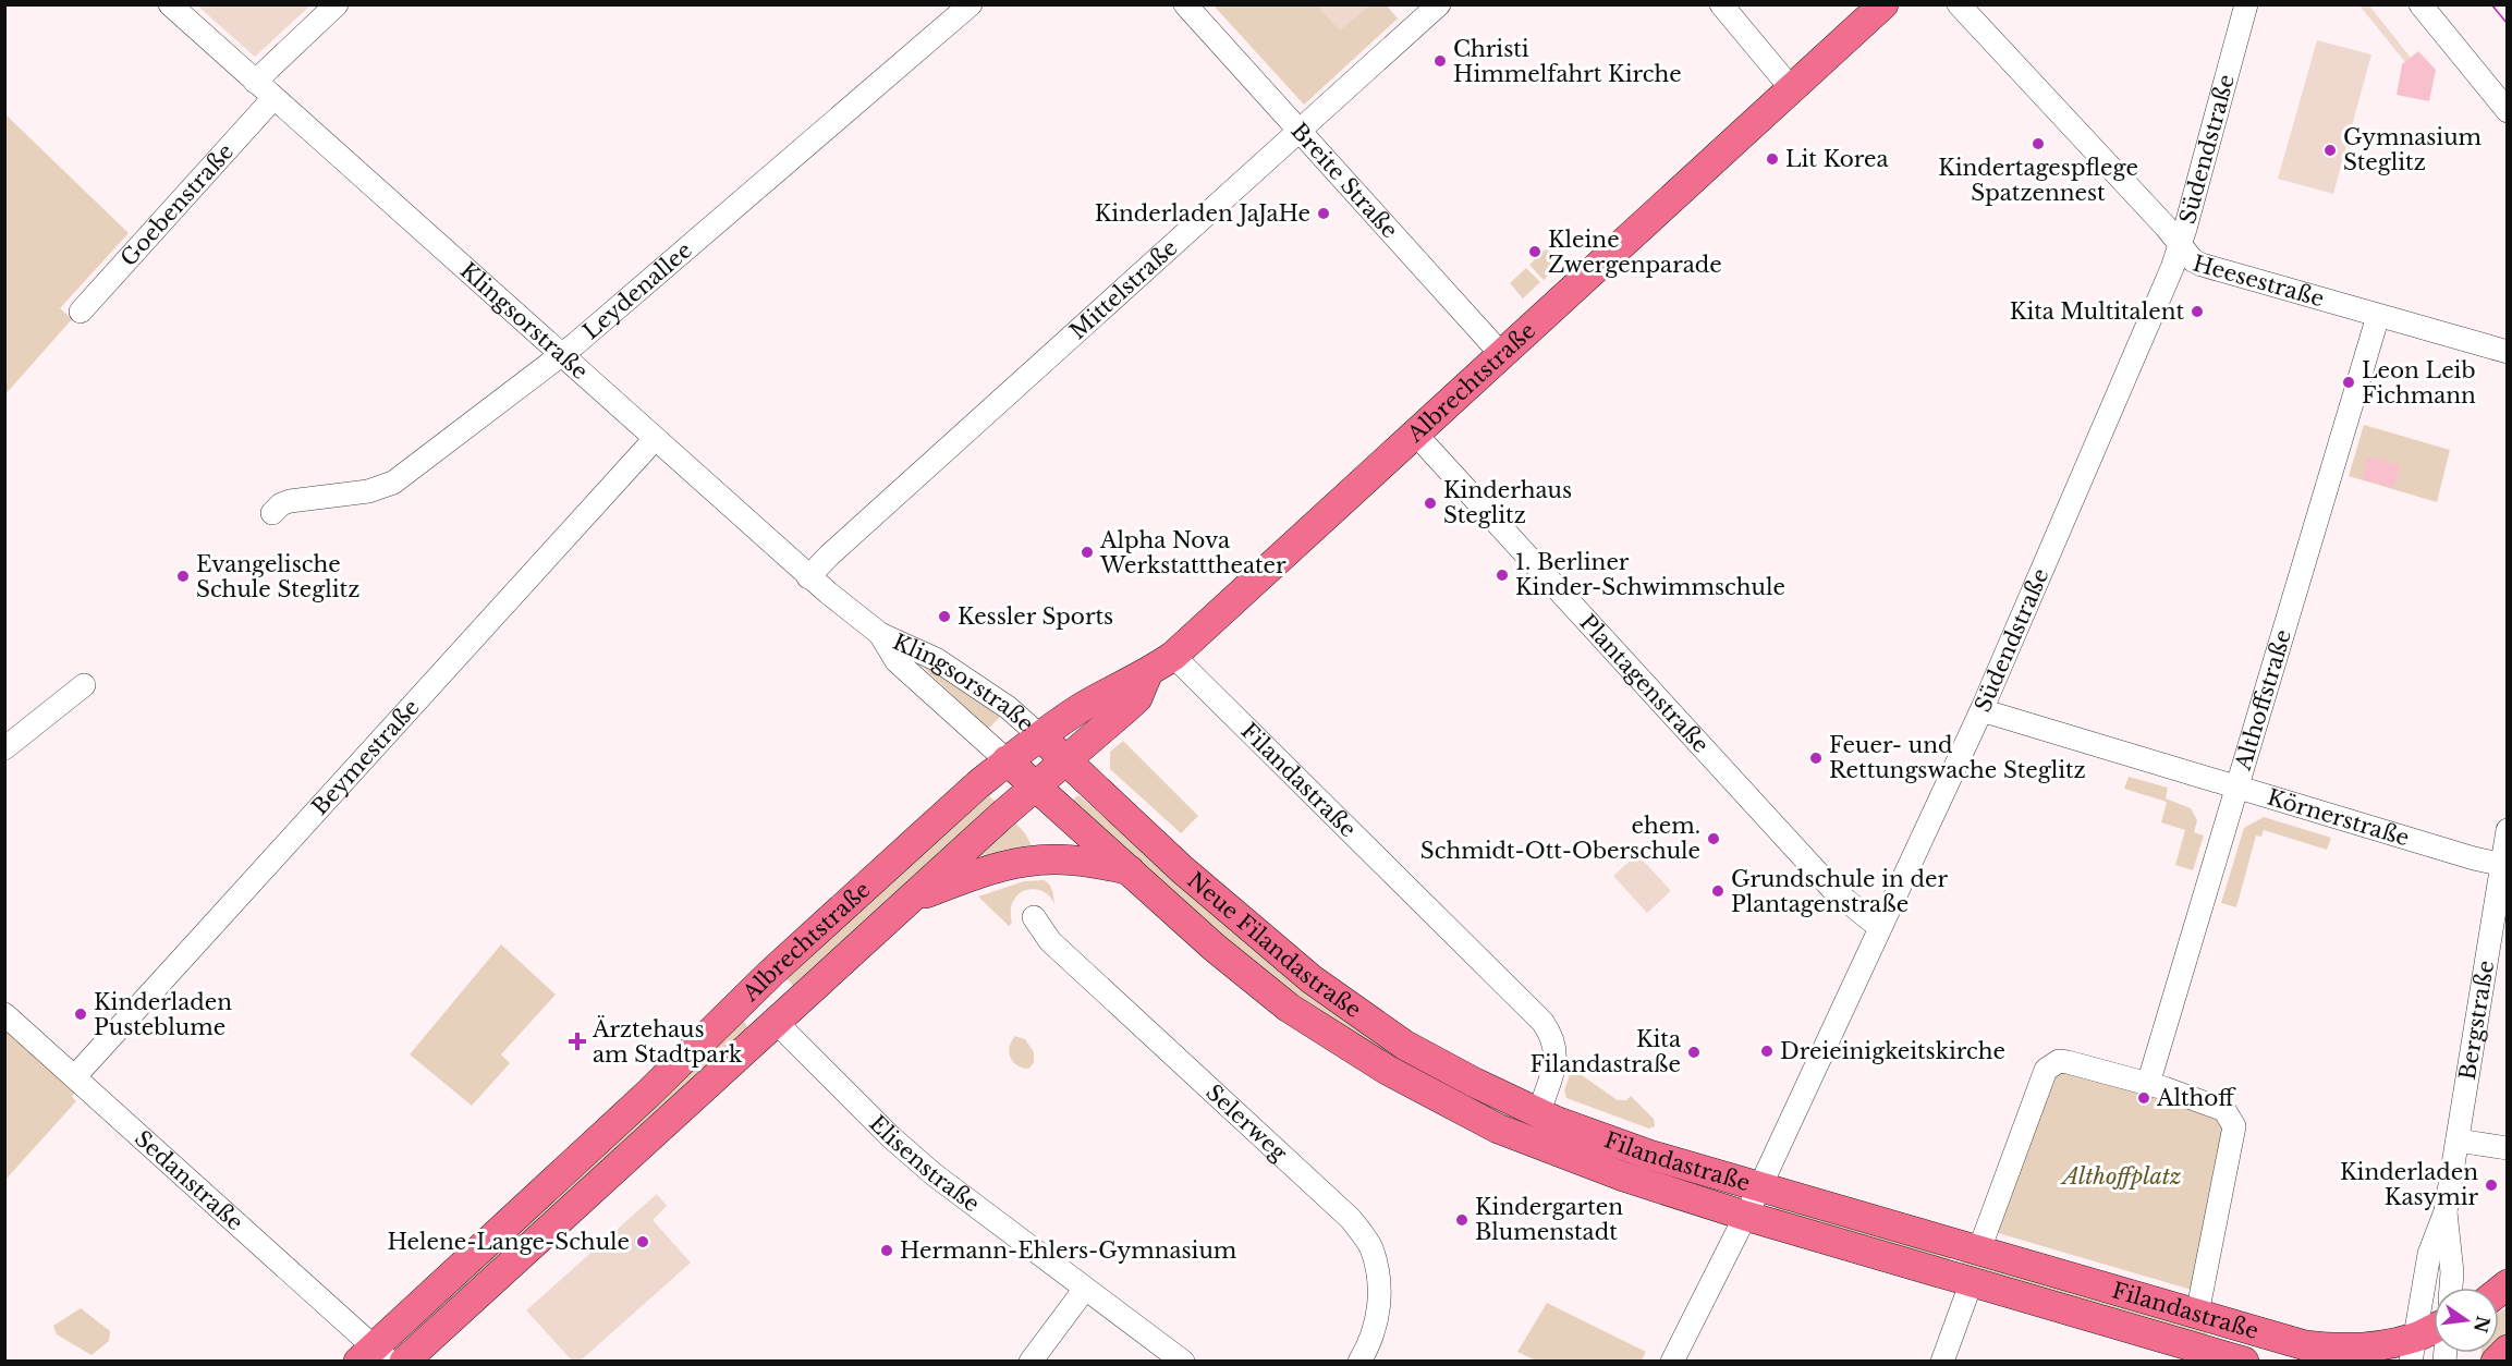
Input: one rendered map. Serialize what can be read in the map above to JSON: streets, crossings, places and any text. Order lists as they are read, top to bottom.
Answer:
{
  "streets": {
    "main road": ["Albrechtstraße", "Filandastraße", "Neue Filandastraße"],
    "street": [
      "Südendstraße",
      "Breite Straße",
      "Goebenstraße",
      "Heesestraße",
      "Leydenallee",
      "Mittelstraße",
      "Klingsorstraße",
      "Plantagenstraße",
      "Althoffstraße",
      "Beymestraße",
      "Körnerstraße",
      "Bergstraße",
      "Selerweg",
      "Elisenstraße",
      "Sedanstraße"
    ]
  },
  "crossings": [
    ["Südendstraße", "Heesestraße"],
    ["Südendstraße", "Plantagenstraße"],
    ["Südendstraße", "Filandastraße"],
    ["Südendstraße", "Körnerstraße"],
    ["Breite Straße", "Mittelstraße"],
    ["Breite Straße", "Albrechtstraße"],
    ["Goebenstraße", "Klingsorstraße"],
    ["Heesestraße", "Althoffstraße"],
    ["Leydenallee", "Klingsorstraße"],
    ["Mittelstraße", "Klingsorstraße"],
    ["Klingsorstraße", "Albrechtstraße"],
    ["Klingsorstraße", "Beymestraße"],
    ["Klingsorstraße", "Neue Filandastraße"],
    ["Albrechtstraße", "Plantagenstraße"],
    ["Albrechtstraße", "Filandastraße"],
    ["Albrechtstraße", "Neue Filandastraße"],
    ["Albrechtstraße", "Elisenstraße"],
    ["Albrechtstraße", "Sedanstraße"],
    ["Althoffstraße", "Körnerstraße"],
    ["Beymestraße", "Sedanstraße"],
    ["Filandastraße", "Neue Filandastraße"],
    ["Filandastraße", "Bergstraße"],
    ["Körnerstraße", "Bergstraße"]
  ],
  "parks": ["Althoffplatz"],
  "places": {
    "other": [
      "Christi Himmelfahrt Kirche",
      "Kindertagespflege Spatzennest",
      "Gymnasium Steglitz",
      "Lit Korea",
      "Kinderladen JaJaHe",
      "Kleine Zwergenparade",
      "Kita Multitalent",
      "Leon Leib Fichmann",
      "Kinderhaus Steglitz",
      "Alpha Nova Werkstatttheater",
      "1. Berliner Kinder-Schwimmschule",
      "Evangelische Schule Steglitz",
      "Kessler Sports",
      "Feuer- und Rettungswache Steglitz",
      "ehem. Schmidt-Ott-Oberschule",
      "Grundschule in der Plantagenstraße",
      "Kinderladen Pusteblume",
      "Dreieinigkeitskirche",
      "Kita Filandastraße",
      "Althoff",
      "Kinderladen Kasymir",
      "Kindergarten Blumenstadt",
      "Helene-Lange-Schule",
      "Hermann-Ehlers-Gymnasium"
    ],
    "health": ["Ärztehaus am Stadtpark"]
  },
  "north": "right"
}
